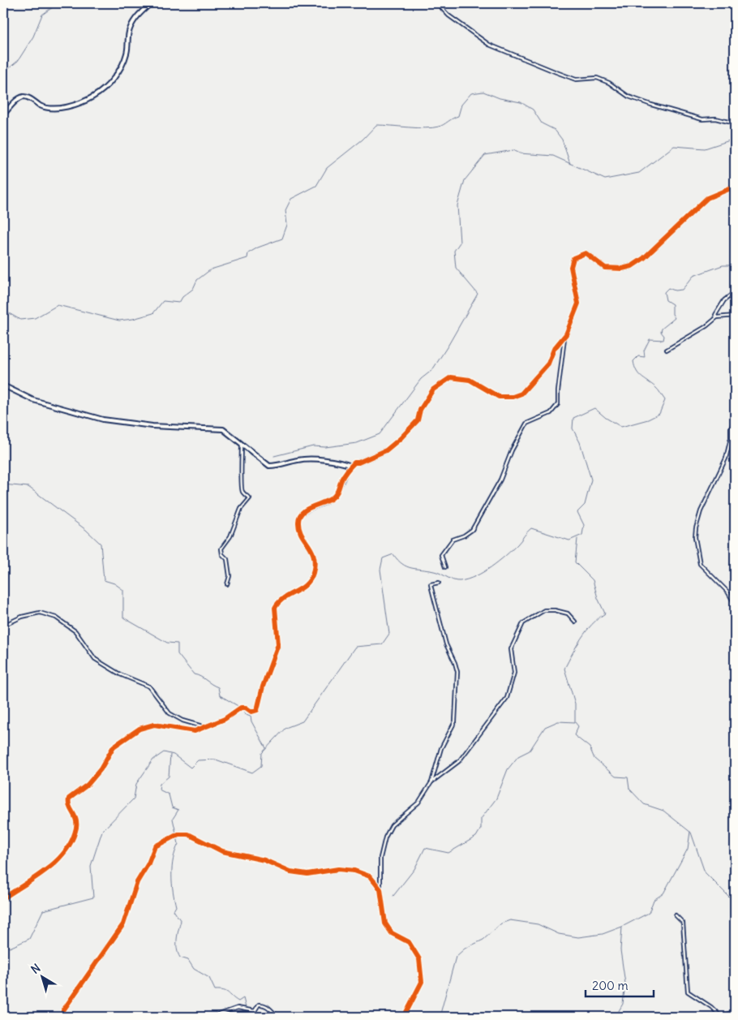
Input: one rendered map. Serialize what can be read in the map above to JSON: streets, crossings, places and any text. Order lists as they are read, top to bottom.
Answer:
{
  "scale_bar": "200 m",
  "north": "top left"
}
